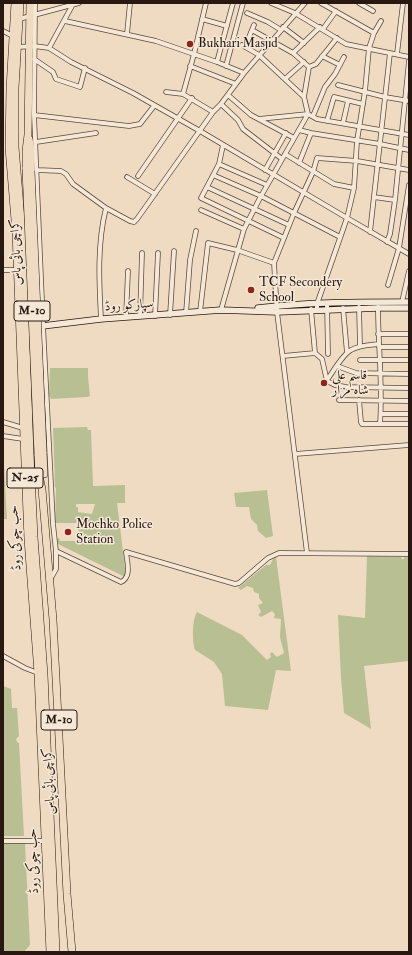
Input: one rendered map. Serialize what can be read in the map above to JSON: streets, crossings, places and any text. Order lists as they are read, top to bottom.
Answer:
{
  "streets": {
    "highway": [
      "کراچی بائی پاس",
      "M-10",
      "N-25",
      "حب چوکی روڈ"
    ],
    "street": ["سپارکو روڈ"]
  },
  "crossings": [
    ["سپارکو روڈ", "حب چوکی روڈ"]
  ],
  "places": [
    "Bukhari Masjid",
    "TCF Secondery School",
    "قاسم علی شاہ مزار",
    "Mochko Police Station"
  ]
}
